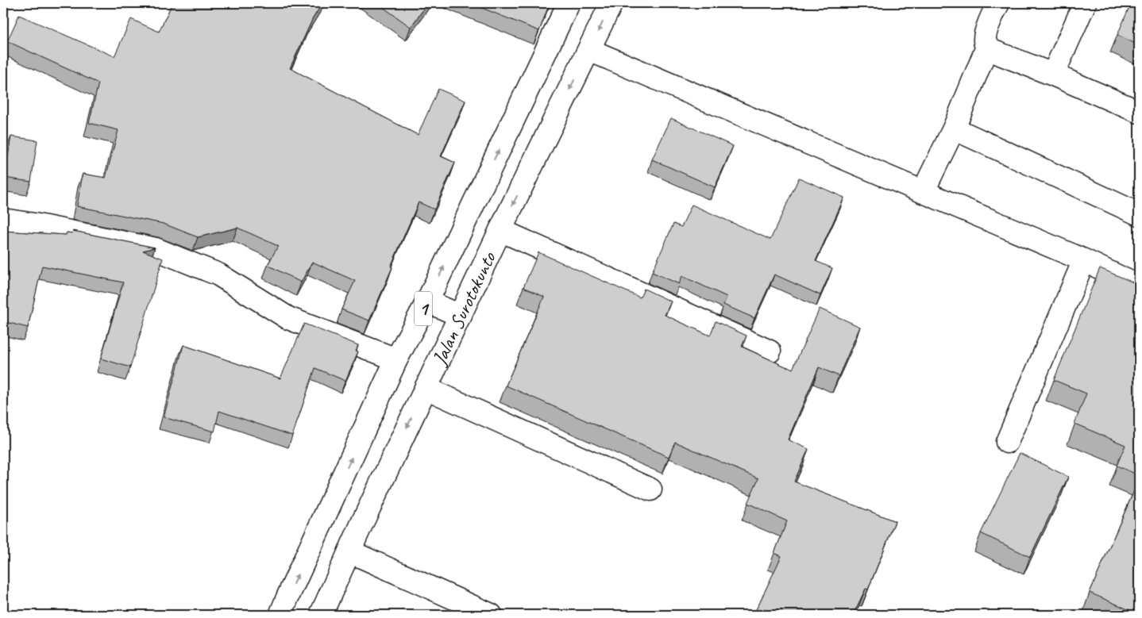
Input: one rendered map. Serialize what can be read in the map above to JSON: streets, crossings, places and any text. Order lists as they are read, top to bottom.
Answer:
{
  "streets": {
    "main road": ["Jalan Surotokunto", "1"]
  }
}
